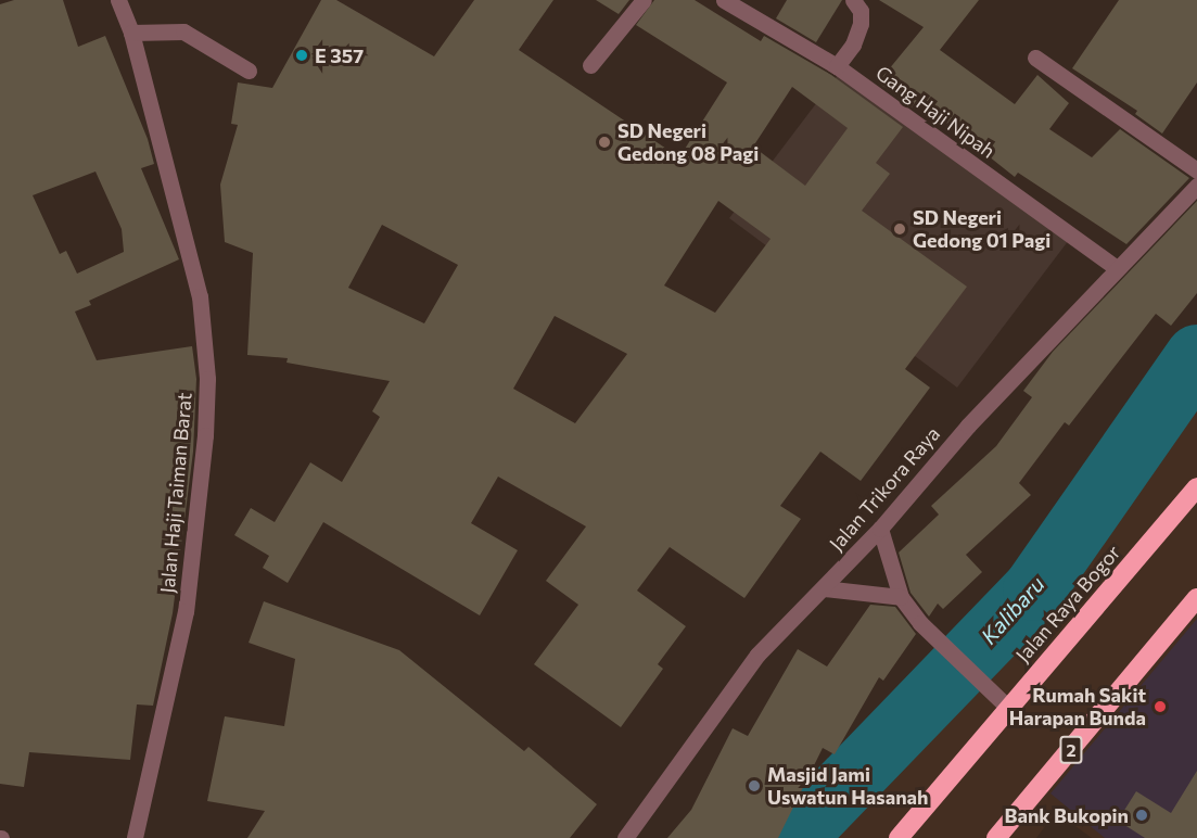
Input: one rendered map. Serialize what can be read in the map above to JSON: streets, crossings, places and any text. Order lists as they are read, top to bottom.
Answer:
{
  "streets": {
    "highway": ["Jalan Raya Bogor", "2"],
    "street": ["Gang Haji Nipah", "Jalan Trikora Raya", "Jalan Haji Taiman Barat"]
  },
  "crossings": [
    ["Gang Haji Nipah", "Jalan Trikora Raya"]
  ],
  "water": ["Kalibaru"],
  "places": [
    "E 357",
    "SD Negeri Gedong 08 Pagi",
    "SD Negeri Gedong 01 Pagi",
    "Rumah Sakit Harapan Bunda",
    "Masjid Jami Uswatun Hasanah",
    "Bank Bukopin"
  ]
}
